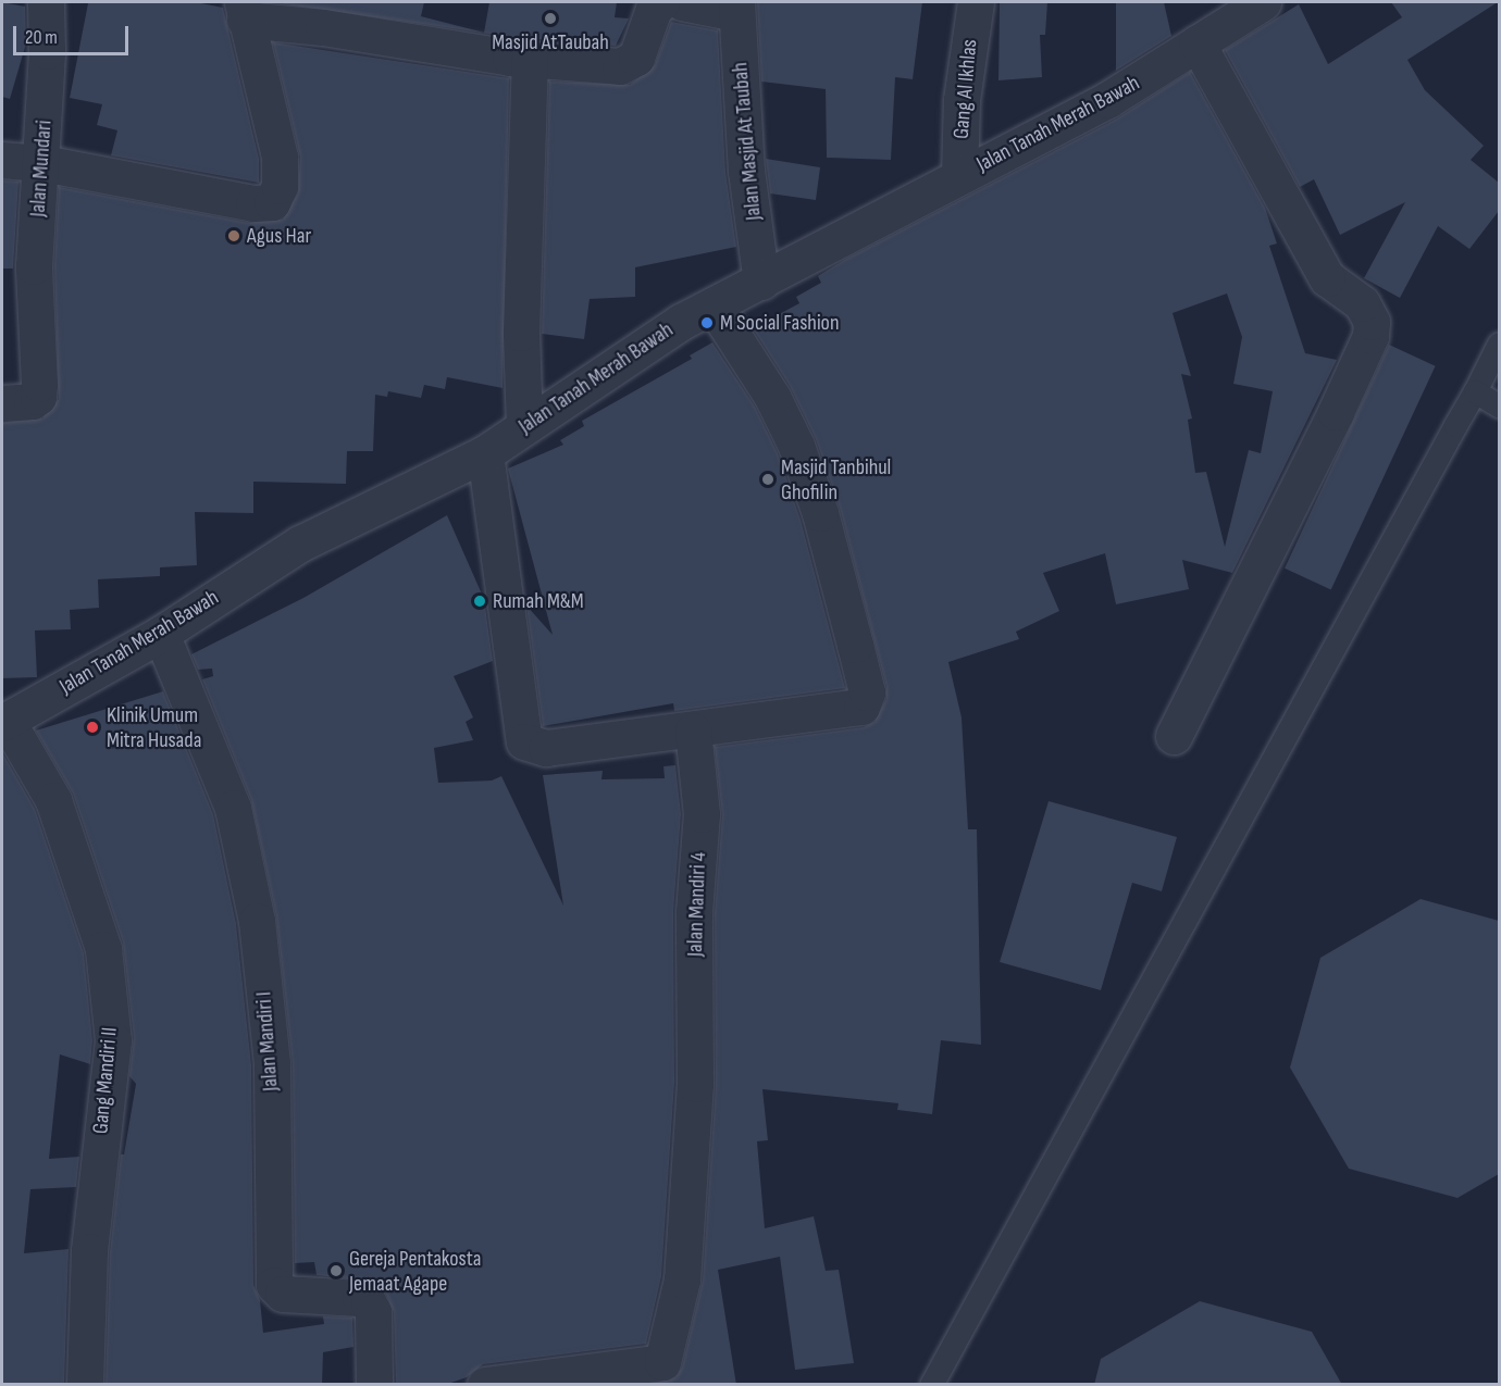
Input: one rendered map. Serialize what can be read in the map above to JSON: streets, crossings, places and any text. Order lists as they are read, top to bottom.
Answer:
{
  "streets": {
    "street": [
      "Gang Al Ikhlas",
      "Jalan Tanah Merah Bawah",
      "Jalan Masjid At Taubah",
      "Jalan Mundari",
      "Jalan Mandiri 4",
      "Jalan Mandiri I",
      "Gang Mandiri II"
    ]
  },
  "crossings": [
    ["Gang Al Ikhlas", "Jalan Tanah Merah Bawah"],
    ["Jalan Tanah Merah Bawah", "Jalan Masjid At Taubah"],
    ["Jalan Tanah Merah Bawah", "Jalan Mandiri I"],
    ["Jalan Tanah Merah Bawah", "Gang Mandiri II"]
  ],
  "places": [
    "Masjid AtTaubah",
    "Agus Har",
    "M Social Fashion",
    "Masjid Tanbihul Ghofilin",
    "Rumah M&M",
    "Klinik Umum Mitra Husada",
    "Gereja Pentakosta Jemaat Agape"
  ],
  "scale_bar": "20 m"
}
